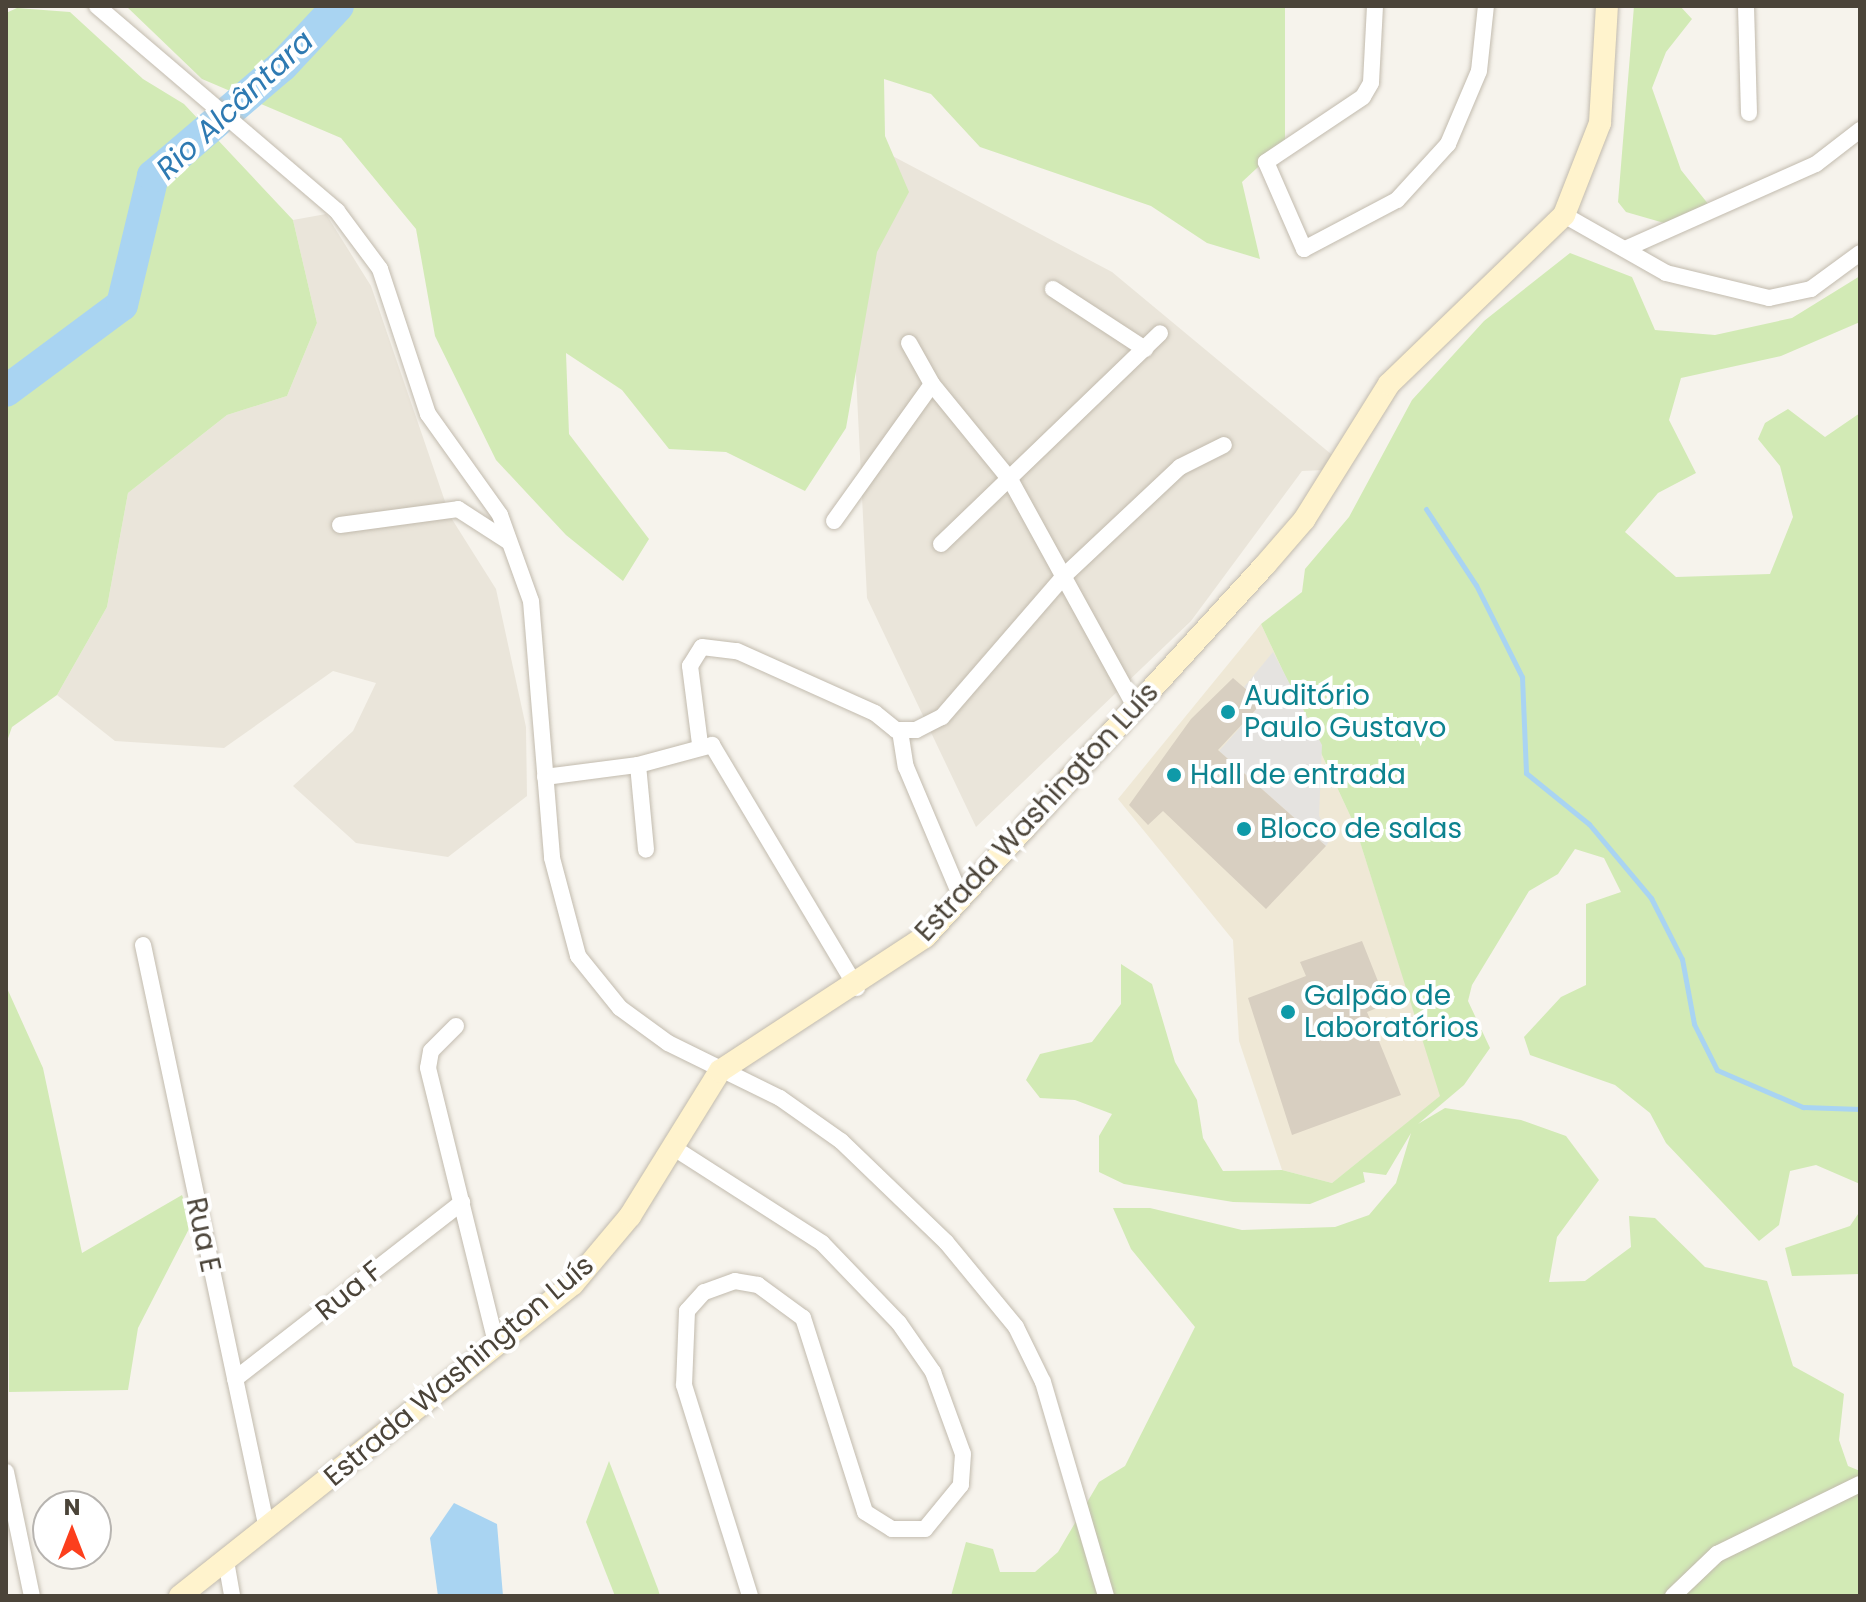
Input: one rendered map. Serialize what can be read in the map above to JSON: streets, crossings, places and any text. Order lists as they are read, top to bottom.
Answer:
{
  "streets": {
    "street": ["Estrada Washington Luís", "Rua E", "Rua F"]
  },
  "crossings": [
    ["Estrada Washington Luís", "Rua E"],
    ["Rua E", "Rua F"]
  ],
  "water": ["Rio Alcântara"],
  "places": [
    "Auditório Paulo Gustavo",
    "Hall de entrada",
    "Bloco de salas",
    "Galpão de Laboratórios"
  ],
  "north": "top"
}
